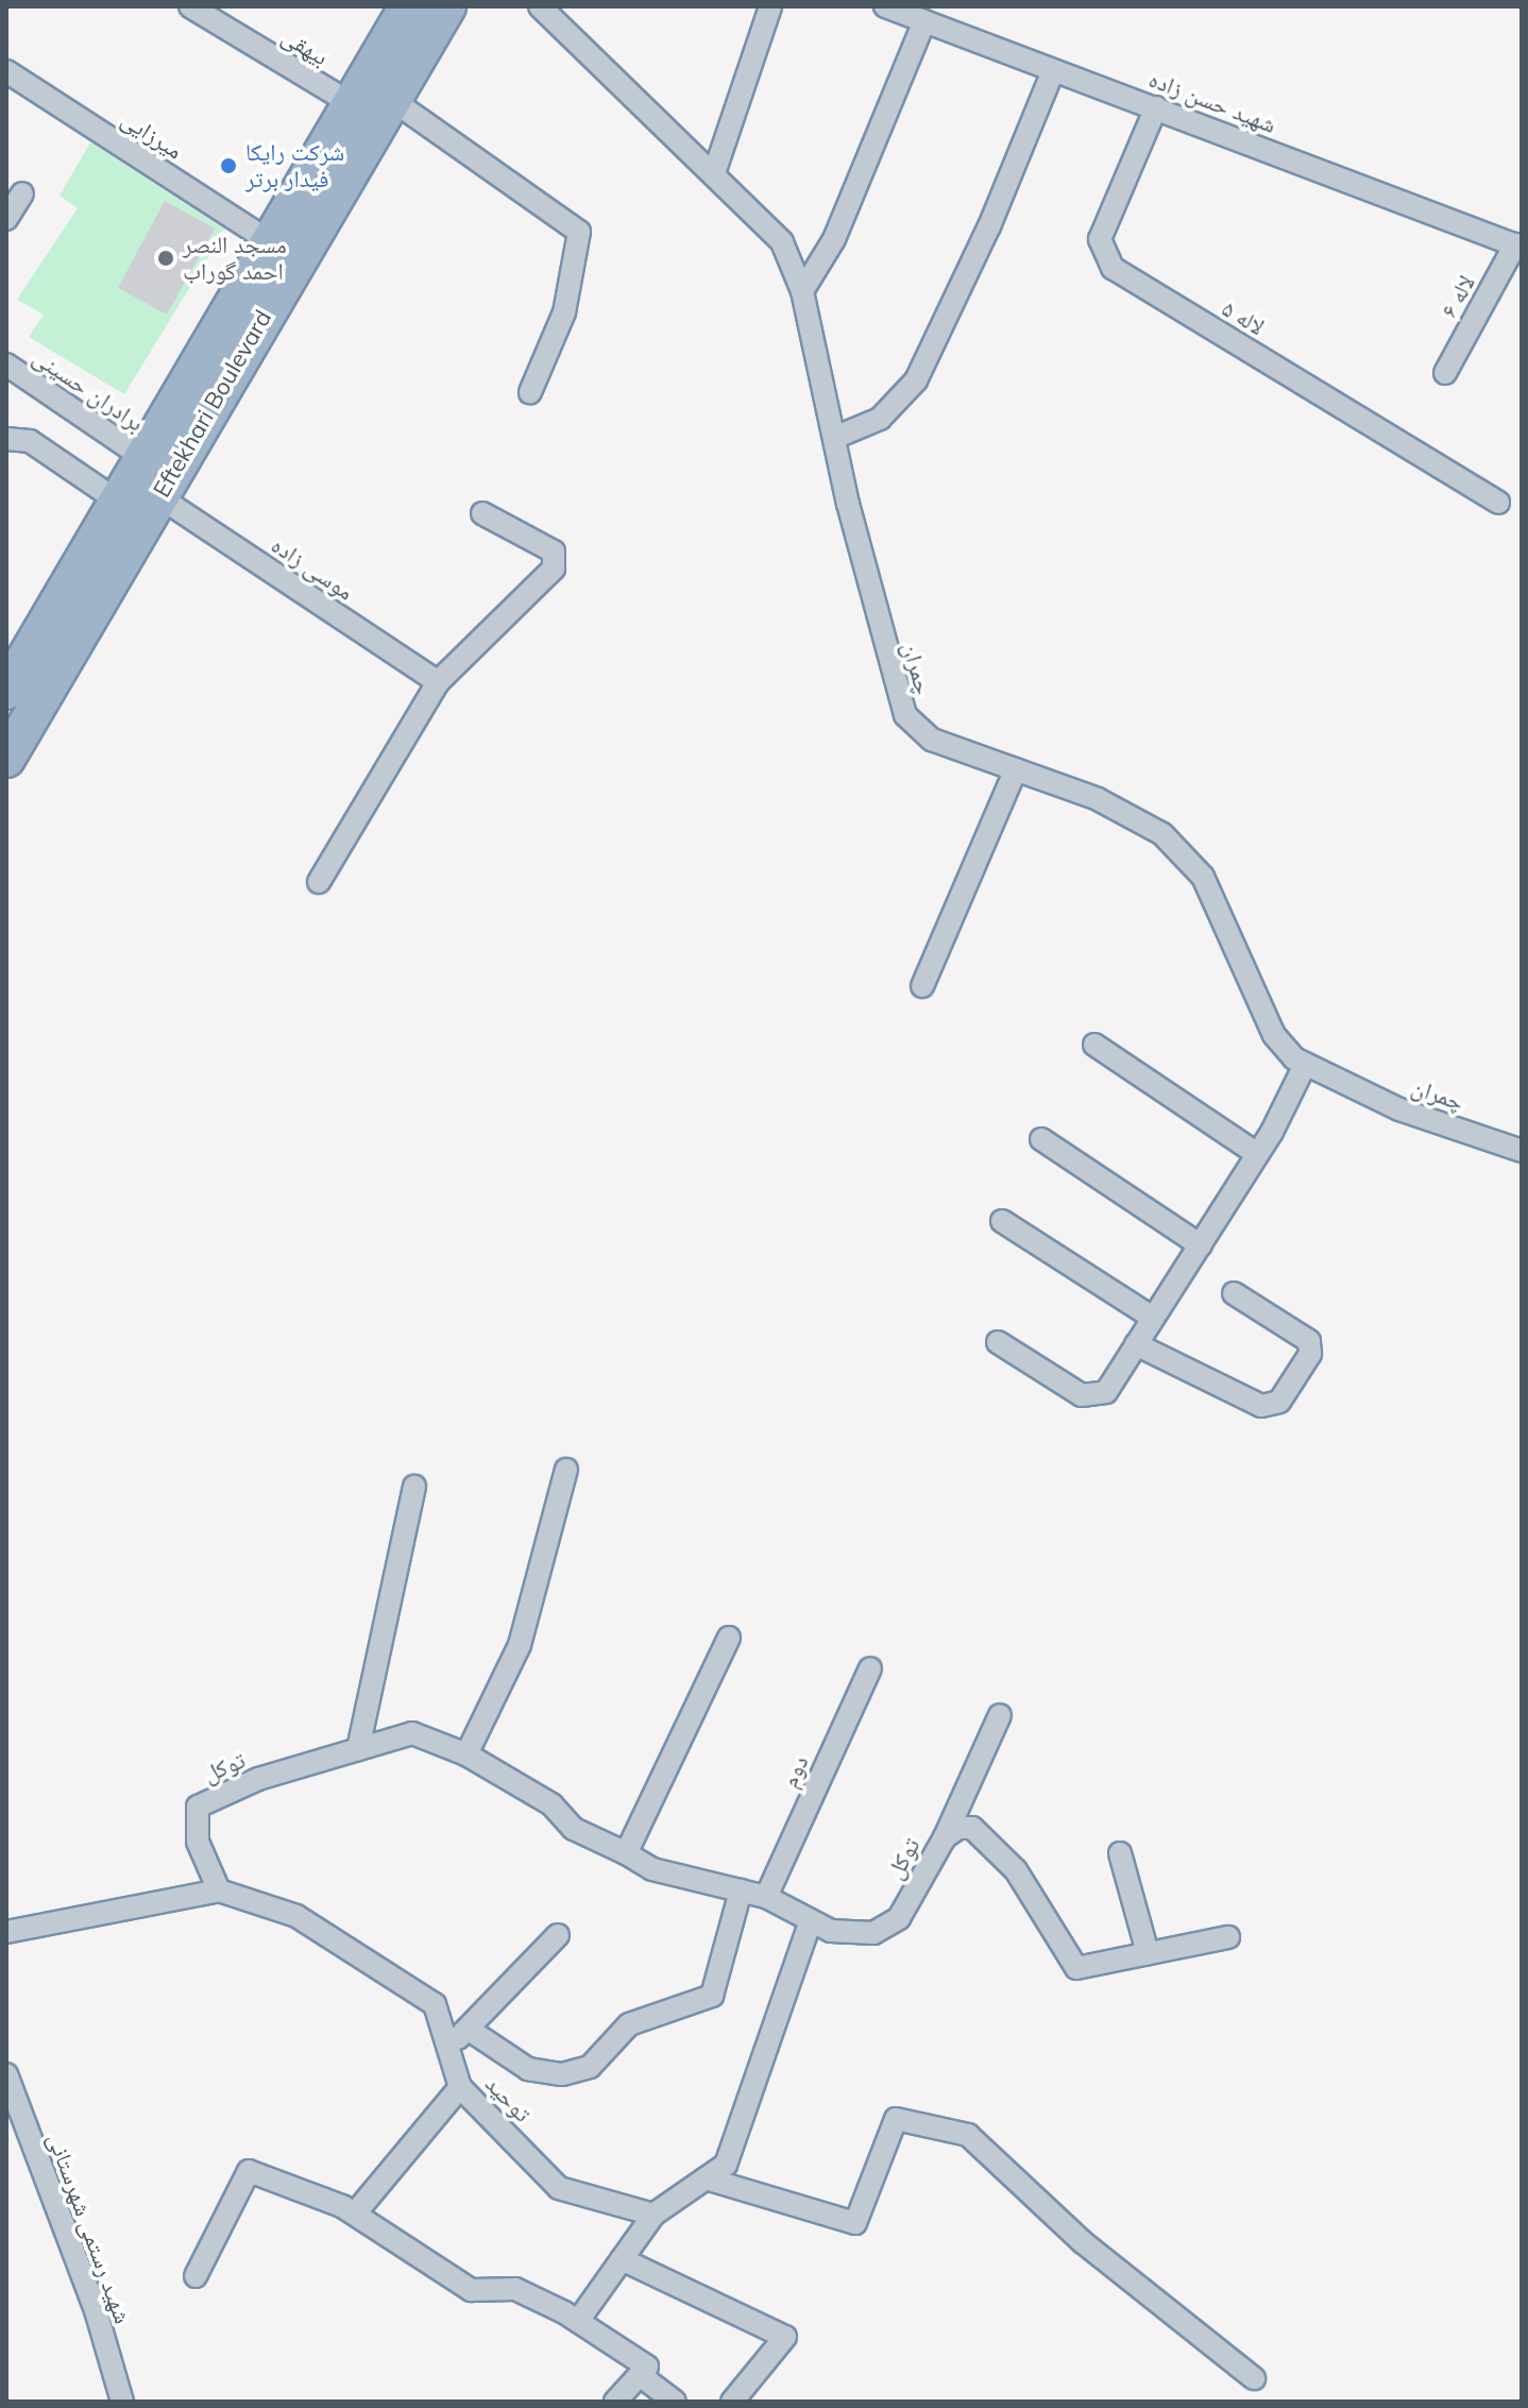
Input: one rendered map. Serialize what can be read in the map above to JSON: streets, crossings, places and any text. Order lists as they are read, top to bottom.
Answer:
{
  "streets": {
    "highway": ["Eftekhari Boulevard"],
    "street": [
      "بیهقی",
      "شهید حسن زاده",
      "میرزایی",
      "لاله ۶",
      "لاله ۵",
      "برادران حسینی",
      "موسی زاده",
      "چمران",
      "توکل",
      "دوم",
      "توحید",
      "شهید رستمی شهرستانی"
    ]
  },
  "crossings": [
    ["بیهقی", "Eftekhari Boulevard"],
    ["شهید حسن زاده", "لاله ۶"],
    ["شهید حسن زاده", "لاله ۵"],
    ["میرزایی", "Eftekhari Boulevard"],
    ["برادران حسینی", "Eftekhari Boulevard"],
    ["Eftekhari Boulevard", "موسی زاده"],
    ["توکل", "دوم"],
    ["توکل", "توحید"]
  ],
  "places": ["شرکت رایکا فیدار برتر", "مسجد النصر احمد گوراب"]
}
